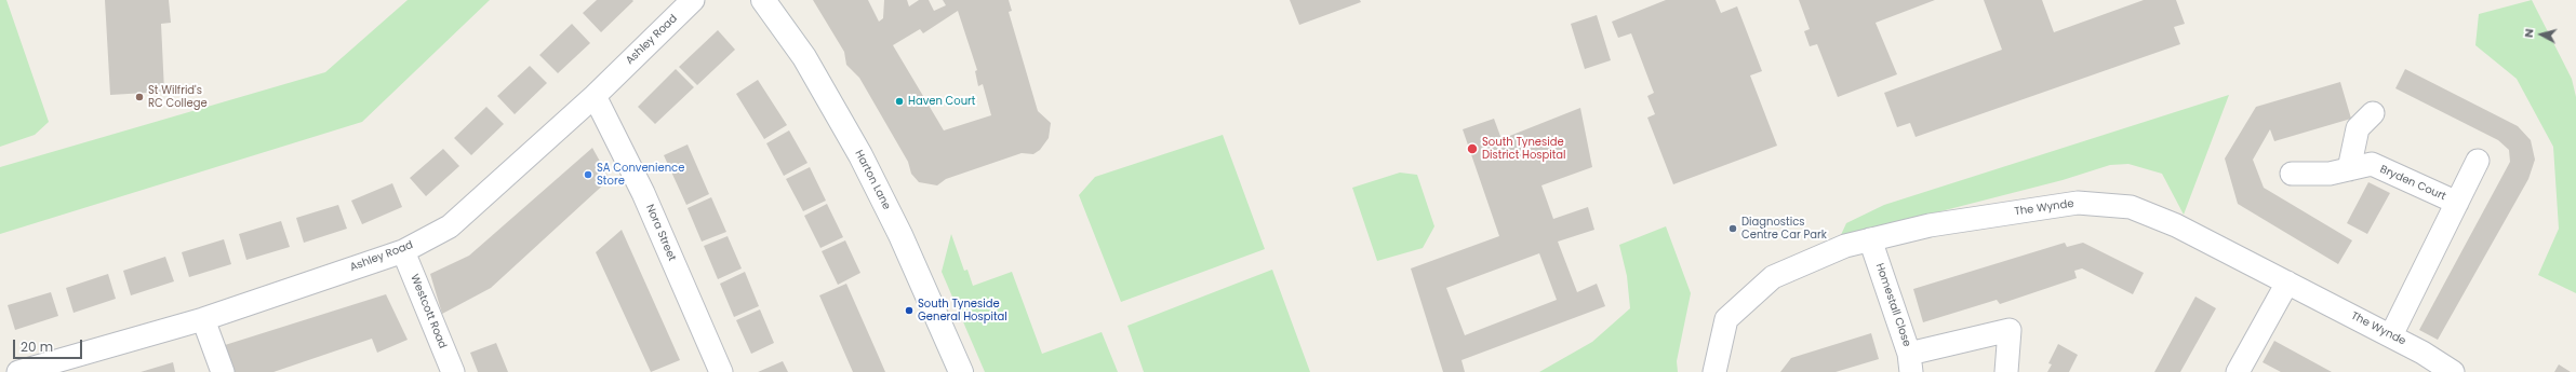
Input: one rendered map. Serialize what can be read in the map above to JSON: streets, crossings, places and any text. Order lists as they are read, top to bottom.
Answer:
{
  "streets": {
    "street": [
      "Ashley Road",
      "Harton Lane",
      "Bryden Court",
      "The Wynde",
      "Nora Street",
      "Homestall Close",
      "Westcott Road"
    ]
  },
  "crossings": [
    ["Ashley Road", "Nora Street"],
    ["Ashley Road", "Westcott Road"],
    ["Bryden Court", "The Wynde"],
    ["The Wynde", "Homestall Close"]
  ],
  "places": [
    "St Wilfrid's RC College",
    "Haven Court",
    "South Tyneside District Hospital",
    "SA Convenience Store",
    "Diagnostics Centre Car Park",
    "South Tyneside General Hospital"
  ],
  "scale_bar": "20 m",
  "north": "left"
}
